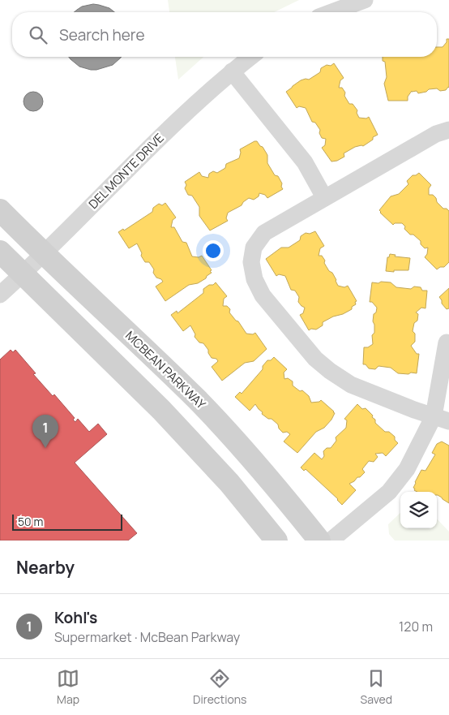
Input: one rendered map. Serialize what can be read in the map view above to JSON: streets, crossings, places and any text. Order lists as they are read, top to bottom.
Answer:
{
  "streets": {
    "main road": ["MCBEAN PARKWAY"],
    "street": ["DEL MONTE DRIVE"]
  },
  "crossings": [
    ["DEL MONTE DRIVE", "MCBEAN PARKWAY"]
  ],
  "scale_bar": "50 m",
  "page": {
    "search": "Search here",
    "pins": "1",
    "scale": "50 m",
    "heading": "Nearby",
    "list": [
      {
        "mark": "1",
        "name": "Kohl's",
        "note": "Supermarket · McBean Parkway",
        "value": "120 m"
      }
    ],
    "nav": ["Map", "Directions", "Saved"]
  }
}
